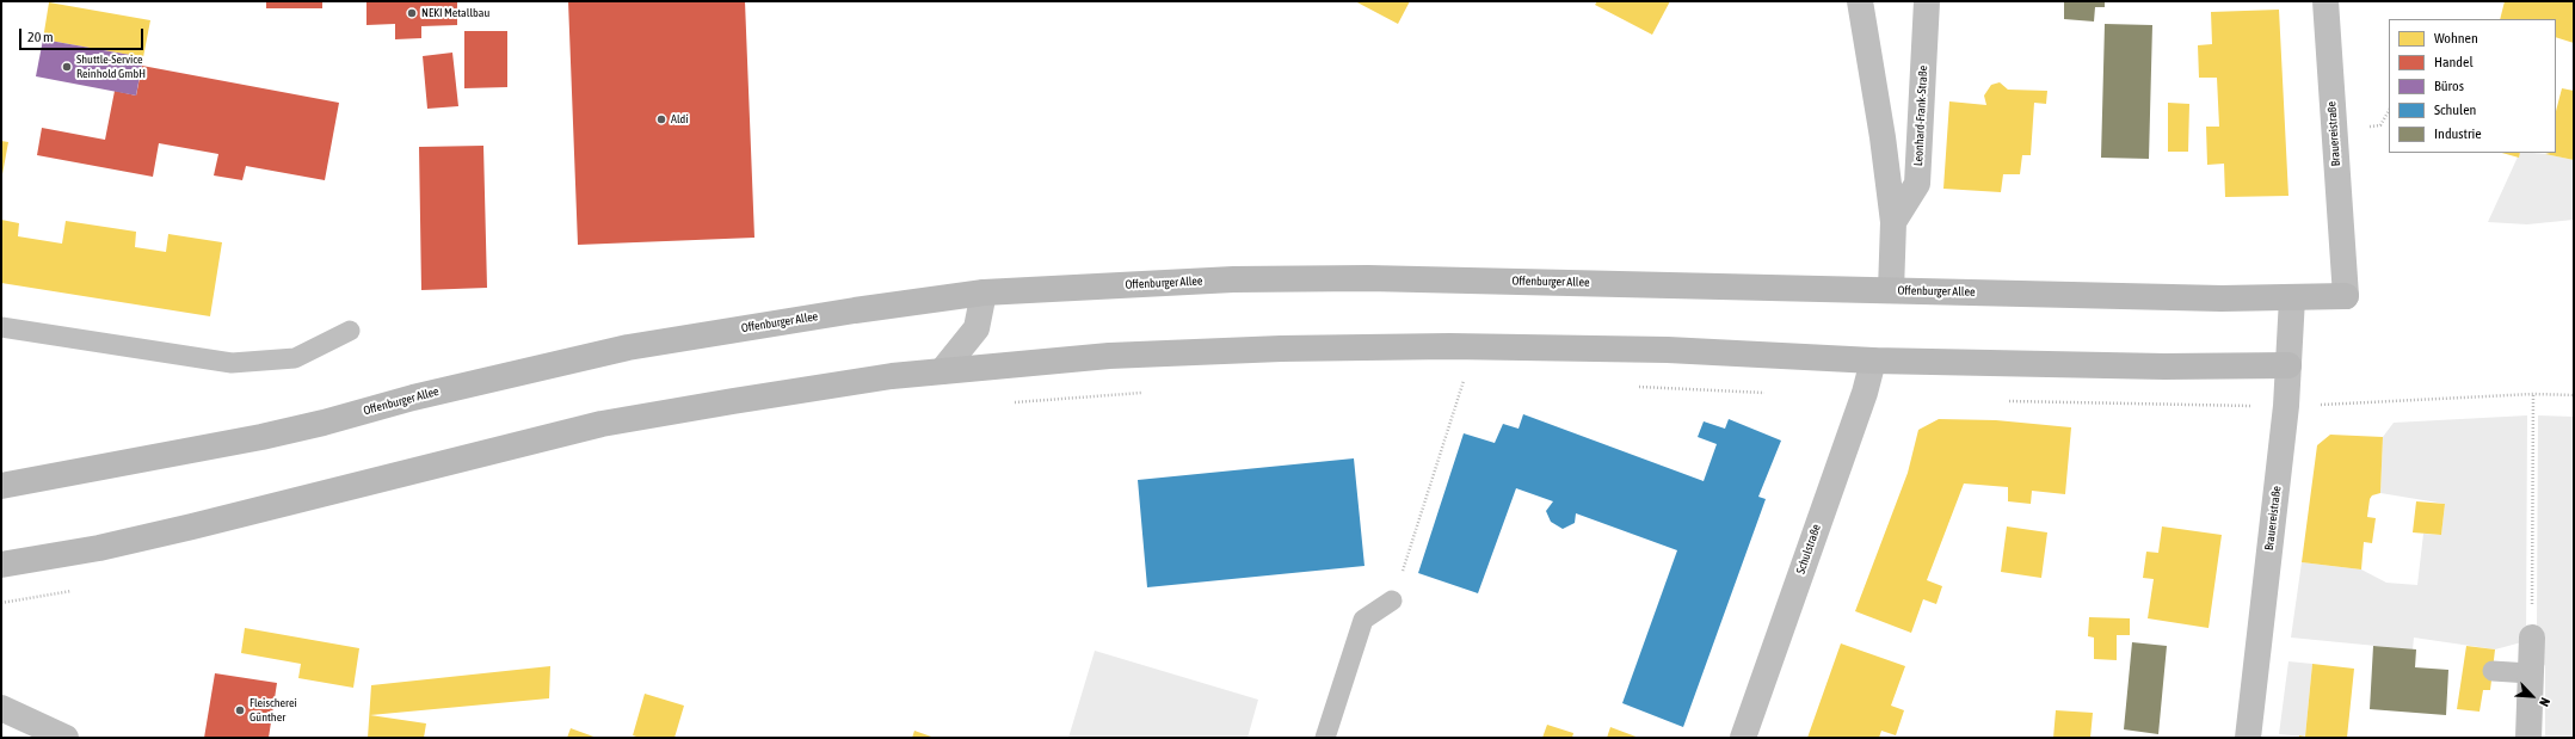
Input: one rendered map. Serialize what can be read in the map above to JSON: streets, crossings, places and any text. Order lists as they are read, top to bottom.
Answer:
{
  "streets": {
    "street": [
      "Leonhard-Frank-Straße",
      "Brauereistraße",
      "Offenburger Allee",
      "Schulstraße"
    ]
  },
  "crossings": [
    ["Brauereistraße", "Offenburger Allee"]
  ],
  "places": [
    "NEKI Metallbau",
    "Shuttle-Service Reinhold GmbH",
    "Aldi",
    "Fleischerei Günther"
  ],
  "legend": [
    "Wohnen",
    "Handel",
    "Büros",
    "Schulen",
    "Industrie"
  ],
  "scale_bar": "20 m",
  "north": "bottom right"
}
